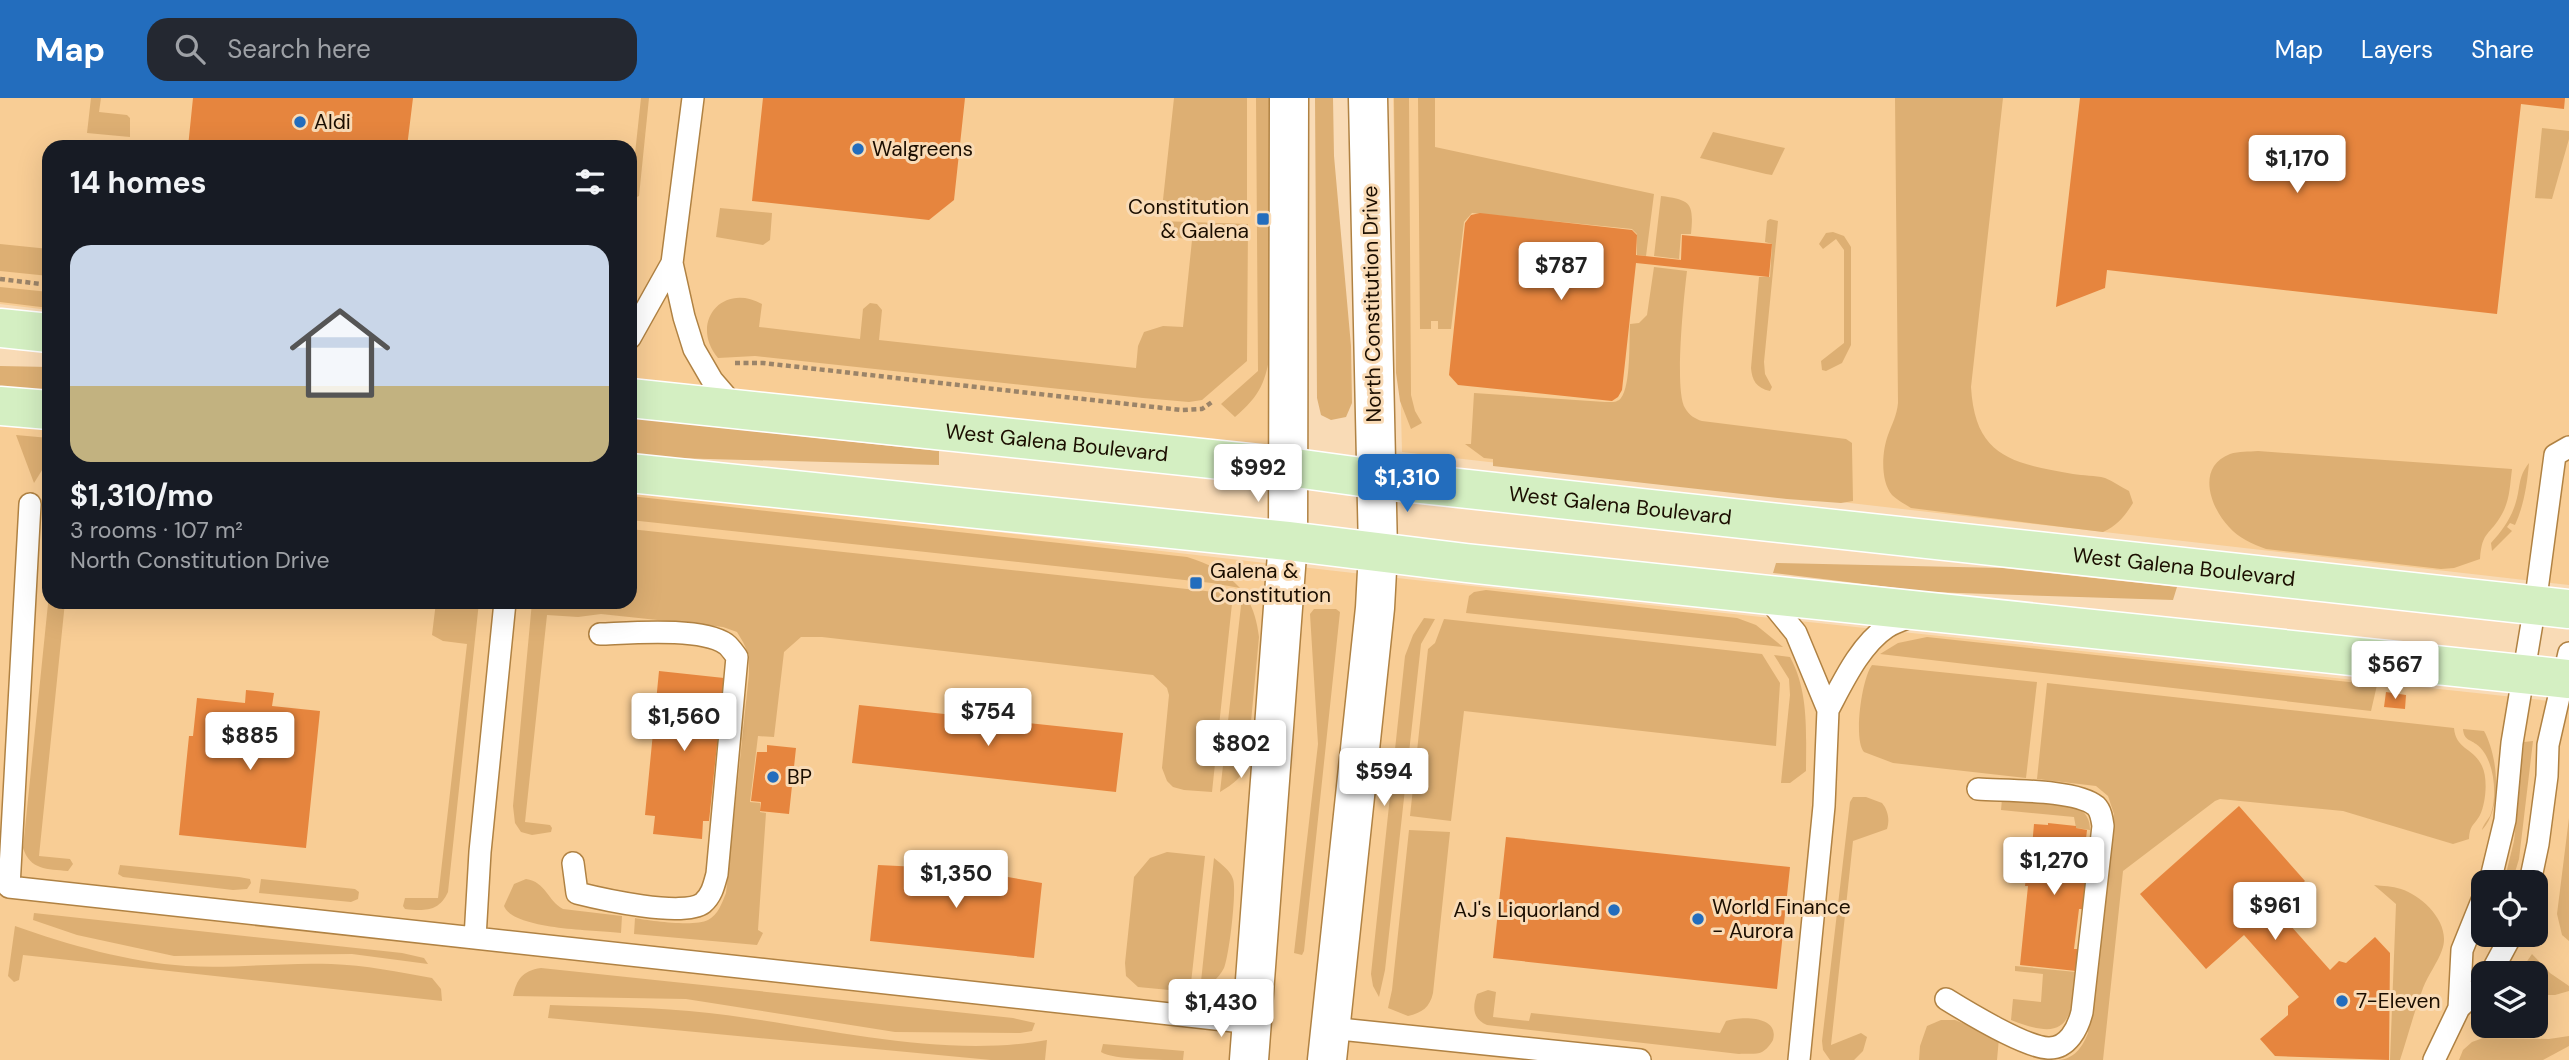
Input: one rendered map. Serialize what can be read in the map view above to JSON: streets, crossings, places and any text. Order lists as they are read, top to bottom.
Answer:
{
  "streets": {
    "main road": ["West Galena Boulevard"],
    "street": ["North Constitution Drive"]
  },
  "crossings": [
    ["North Constitution Drive", "West Galena Boulevard"]
  ],
  "places": {
    "other": [
      "Aldi",
      "Walgreens",
      "BP",
      "AJ's Liquorland",
      "World Finance - Aurora",
      "7-Eleven"
    ],
    "transit": ["Constitution & Galena", "Galena & Constitution"]
  },
  "page": {
    "header": "Map",
    "search": "Search here",
    "nav": ["Map", "Layers", "Share"],
    "price": [
      "$1,170",
      "$787",
      "$992",
      "$1,310",
      "$567",
      "$754",
      "$1,560",
      "$885",
      "$802",
      "$594",
      "$1,270",
      "$1,350",
      "$961",
      "$1,430"
    ],
    "heading": "14 homes",
    "list": [
      {
        "name": "$1,310/mo",
        "note": "3 rooms · 107 m² · North Constitution Drive"
      }
    ]
  }
}
